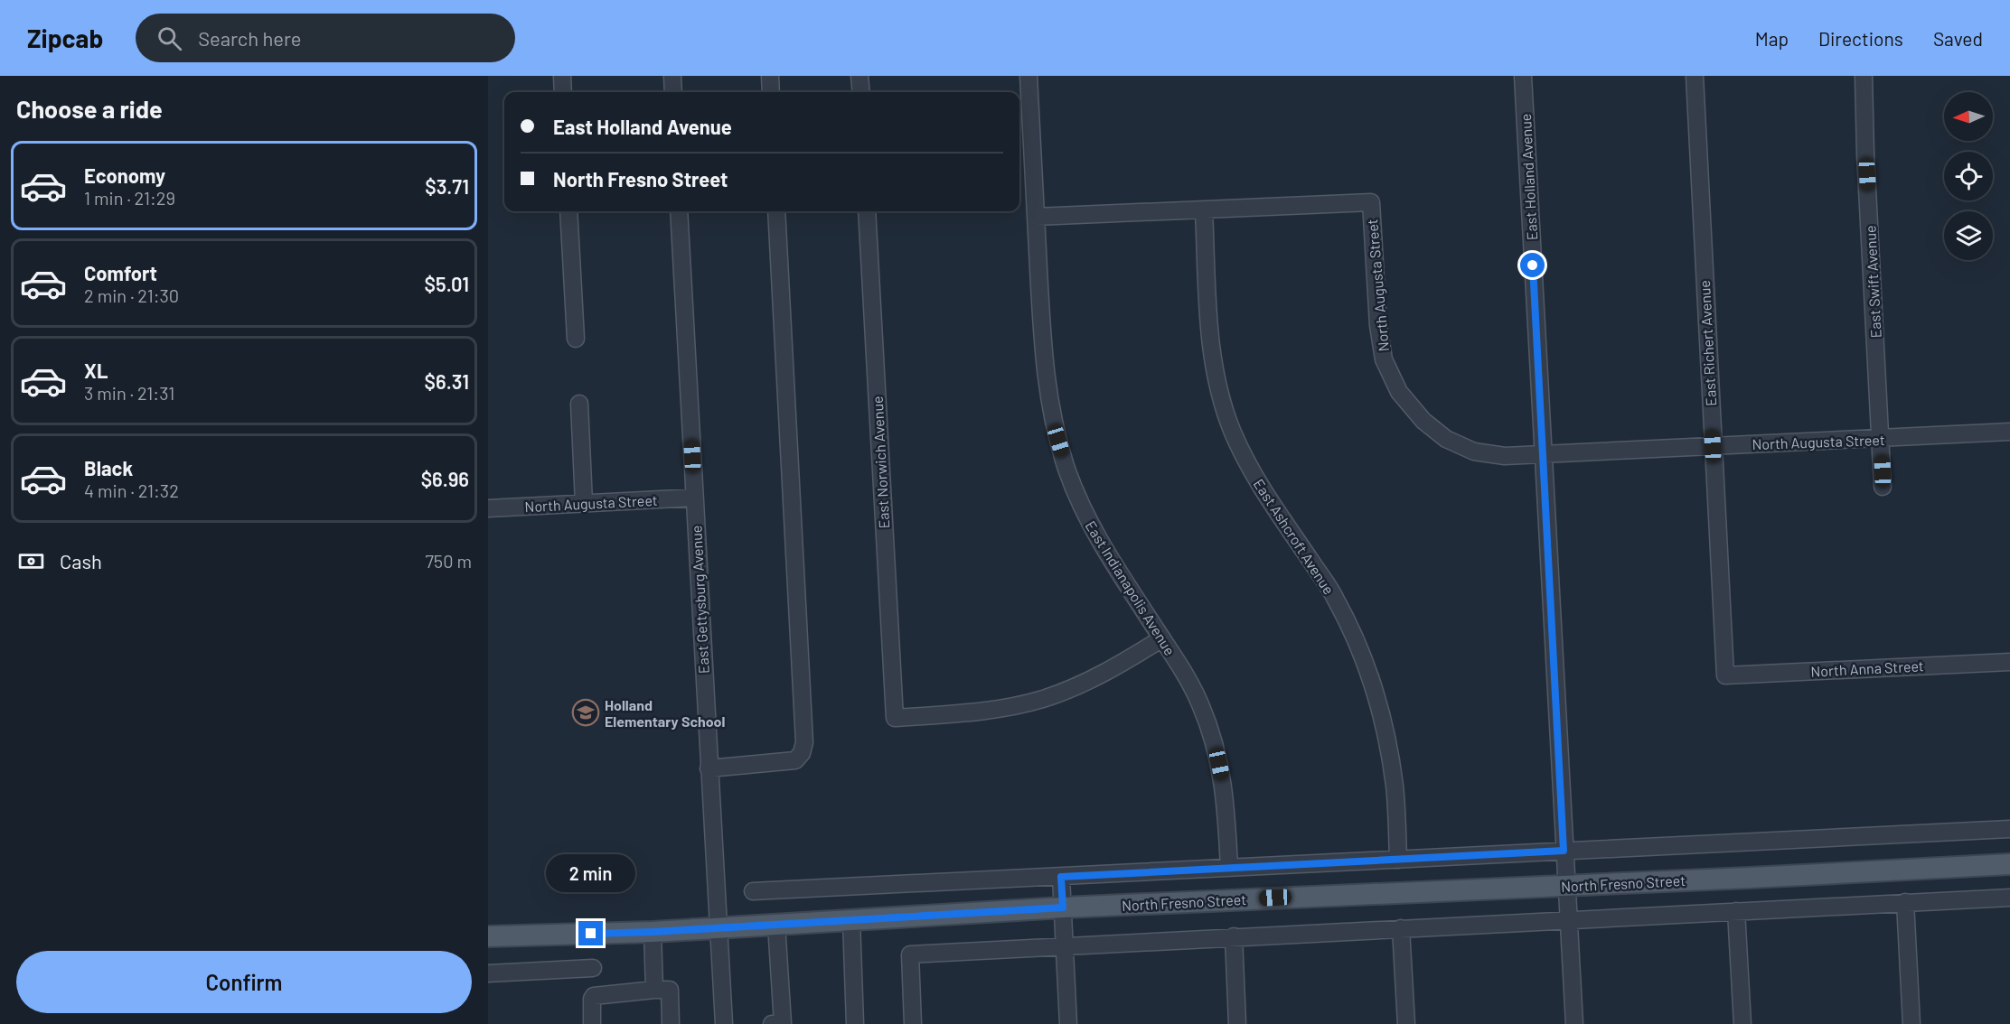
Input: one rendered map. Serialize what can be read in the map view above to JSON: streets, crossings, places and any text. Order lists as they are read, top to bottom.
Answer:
{
  "streets": {
    "main road": ["North Fresno Street"],
    "street": [
      "East Holland Avenue",
      "East Swift Avenue",
      "North Augusta Street",
      "East Richert Avenue",
      "East Norwich Avenue",
      "East Ashcroft Avenue",
      "East Indianapolis Avenue",
      "East Gettysburg Avenue",
      "North Anna Street"
    ]
  },
  "crossings": [
    ["East Holland Avenue", "North Augusta Street"],
    ["East Holland Avenue", "North Fresno Street"],
    ["East Swift Avenue", "North Augusta Street"],
    ["North Augusta Street", "East Richert Avenue"],
    ["North Augusta Street", "East Ashcroft Avenue"],
    ["North Augusta Street", "East Indianapolis Avenue"],
    ["North Augusta Street", "East Gettysburg Avenue"],
    ["East Richert Avenue", "North Anna Street"],
    ["East Norwich Avenue", "East Indianapolis Avenue"],
    ["East Gettysburg Avenue", "North Fresno Street"]
  ],
  "places": {
    "school or university": ["Holland Elementary School"]
  },
  "north": "left",
  "page": {
    "header": "Zipcab",
    "search": "Search here",
    "nav": ["Map", "Directions", "Saved"],
    "heading": "Choose a ride",
    "banner": ["East Holland Avenue", "North Fresno Street"],
    "list": [
      {
        "name": "Economy",
        "note": "1 min · 21:29",
        "value": "$3.71"
      },
      {
        "name": "Comfort",
        "note": "2 min · 21:30",
        "value": "$5.01"
      },
      {
        "name": "XL",
        "note": "3 min · 21:31",
        "value": "$6.31"
      },
      {
        "name": "Black",
        "note": "4 min · 21:32",
        "value": "$6.96"
      }
    ],
    "pay": ["Cash", "750 m"],
    "bubble": "2 min",
    "buttons": "Confirm"
  }
}
